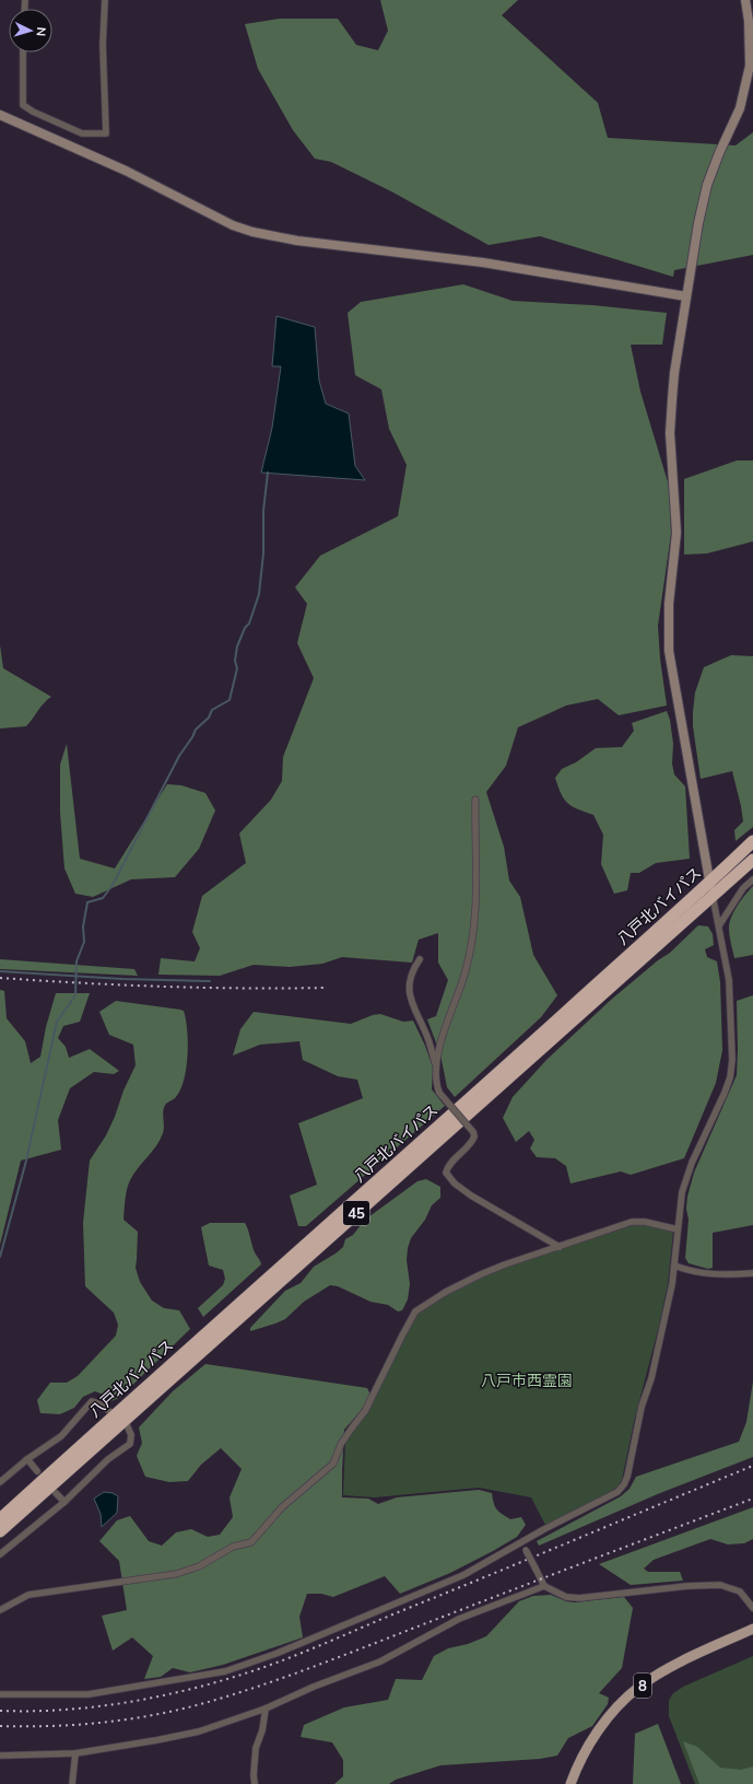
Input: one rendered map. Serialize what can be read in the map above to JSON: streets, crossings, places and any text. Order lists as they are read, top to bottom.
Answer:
{
  "streets": {
    "highway": ["八戸北バイパス", "45"],
    "main road": ["8"]
  },
  "parks": ["八戸市西霊園"],
  "north": "right"
}
